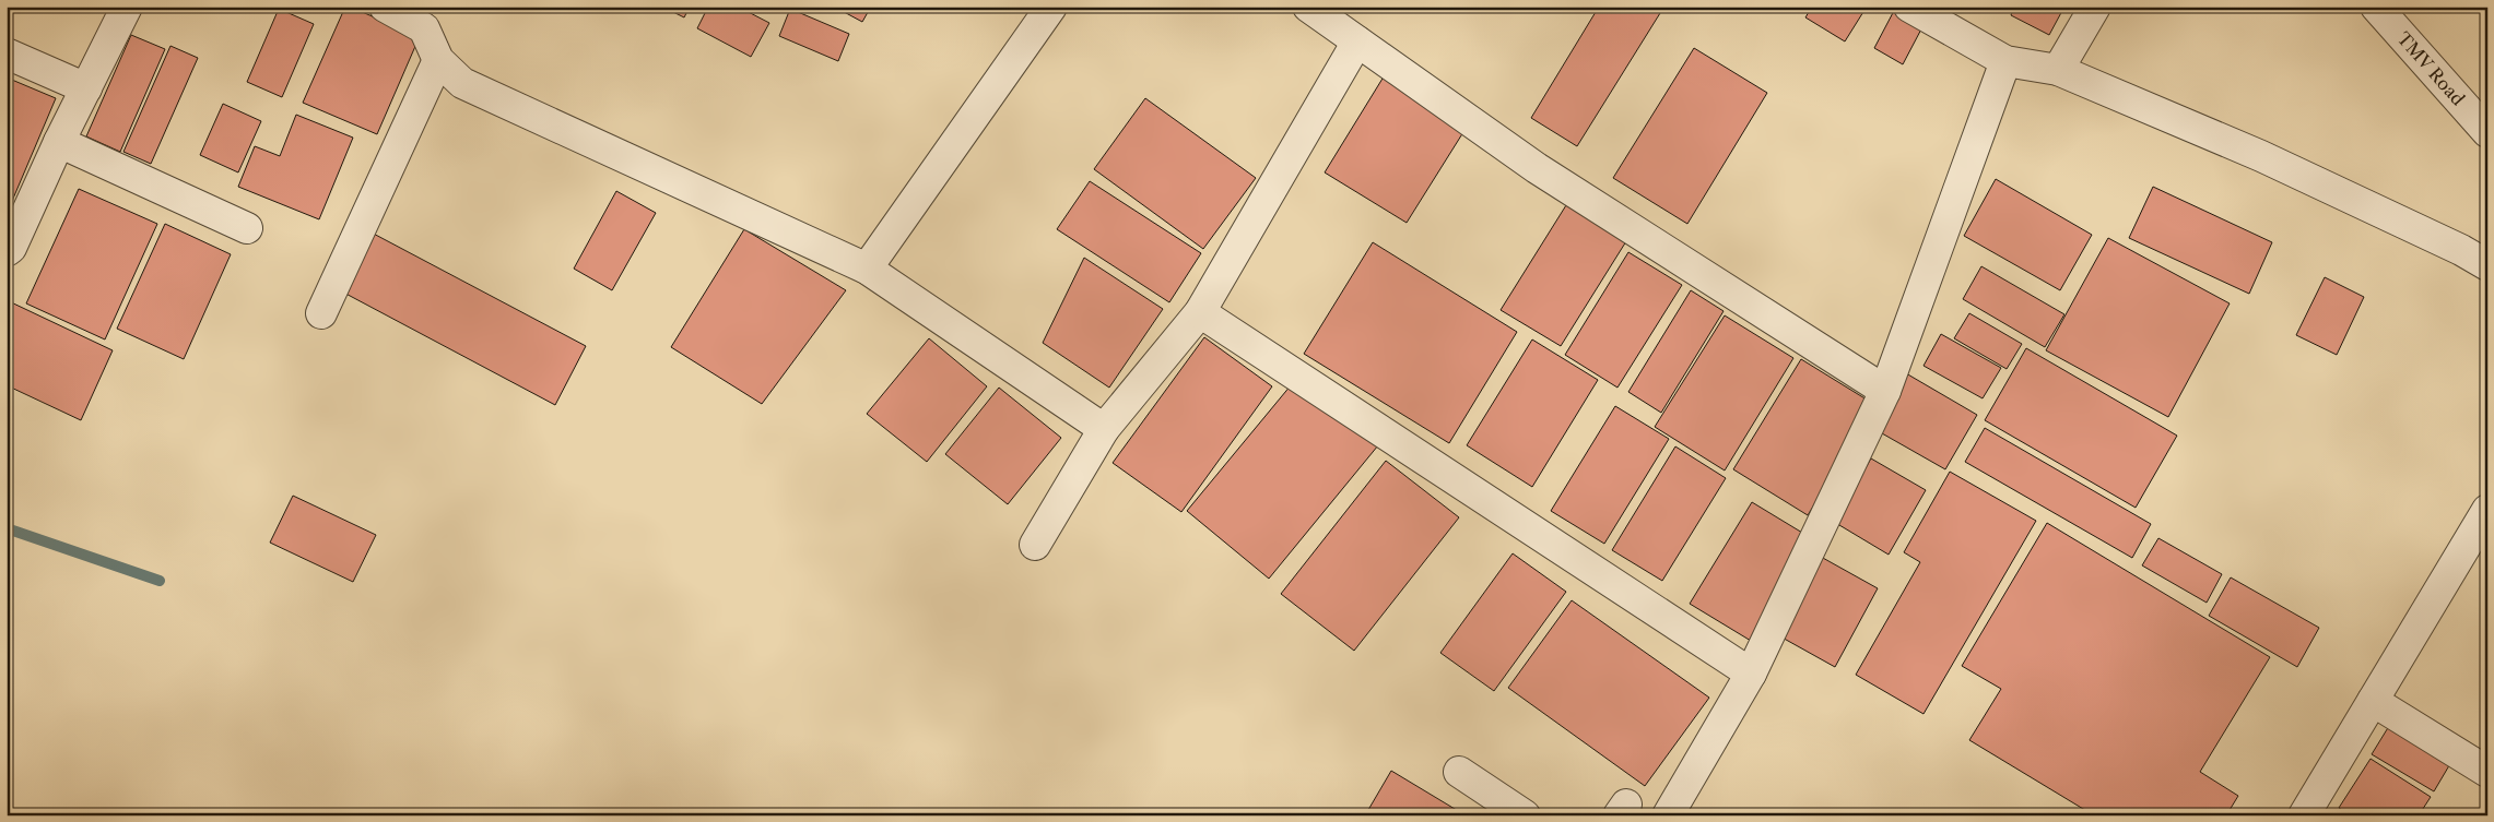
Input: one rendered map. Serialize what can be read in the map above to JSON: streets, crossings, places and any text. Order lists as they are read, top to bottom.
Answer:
{
  "streets": {
    "street": ["TMV Road"]
  }
}
